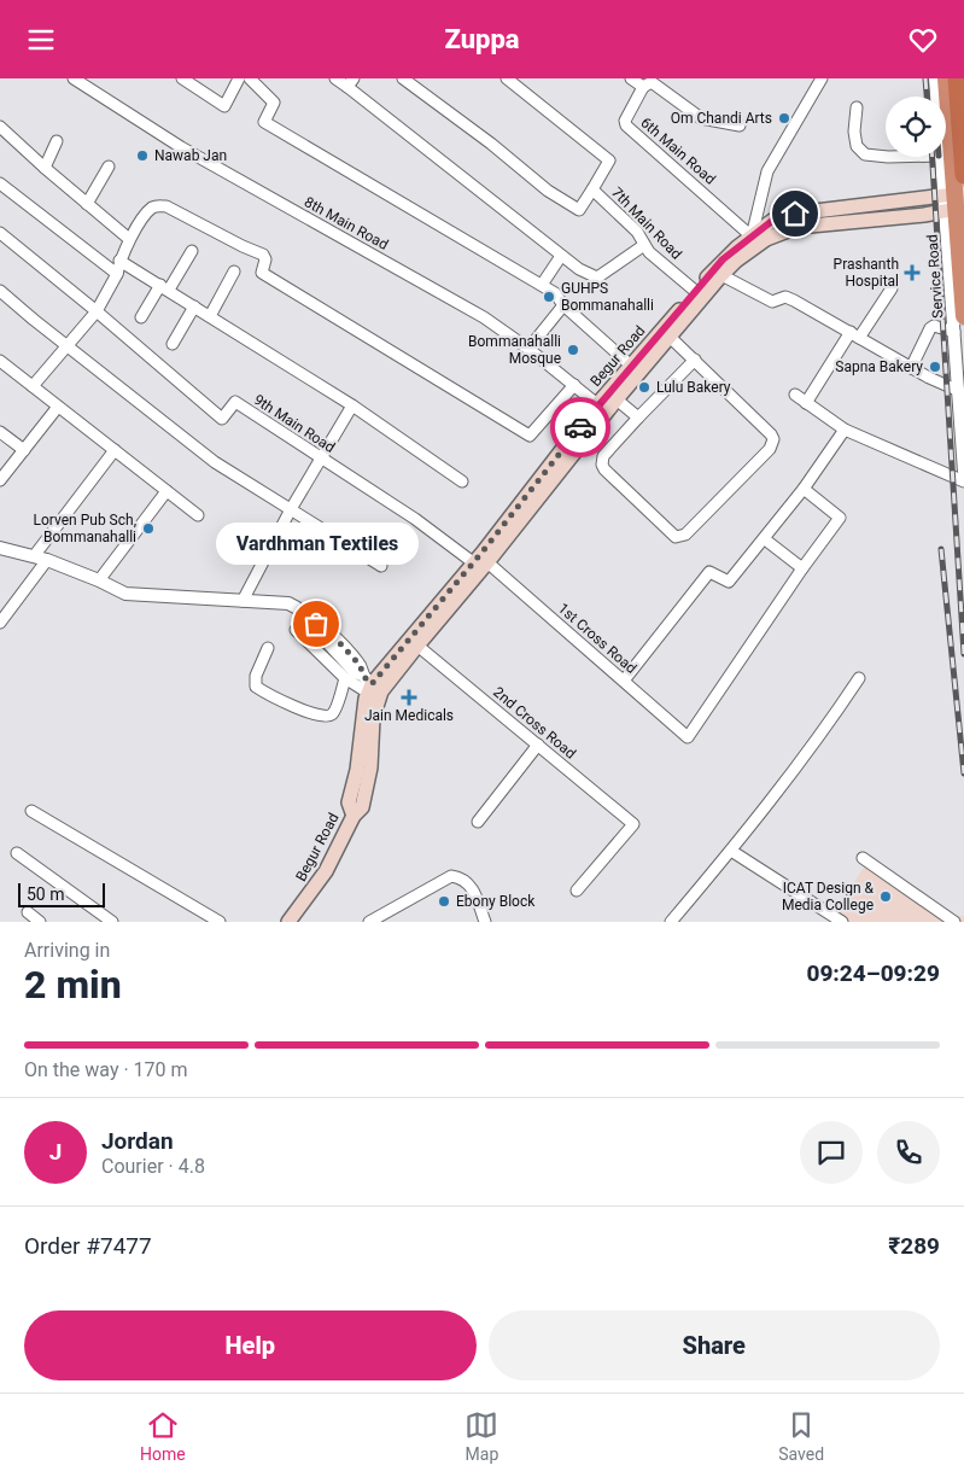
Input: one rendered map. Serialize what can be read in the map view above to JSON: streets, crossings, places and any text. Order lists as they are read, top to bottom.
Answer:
{
  "streets": {
    "main road": ["Begur Road"],
    "street": [
      "6th Main Road",
      "8th Main Road",
      "7th Main Road",
      "Service Road",
      "9th Main Road",
      "1st Cross Road",
      "2nd Cross Road"
    ]
  },
  "crossings": [
    ["6th Main Road", "Begur Road"],
    ["8th Main Road", "Begur Road"],
    ["7th Main Road", "Begur Road"],
    ["Service Road", "Begur Road"],
    ["Begur Road", "9th Main Road"],
    ["Begur Road", "1st Cross Road"],
    ["Begur Road", "2nd Cross Road"],
    ["9th Main Road", "1st Cross Road"]
  ],
  "places": {
    "other": [
      "Om Chandi Arts",
      "Nawab Jan",
      "GUHPS Bommanahalli",
      "Bommanahalli Mosque",
      "Sapna Bakery",
      "Lulu Bakery",
      "Lorven Pub Sch, Bommanahalli",
      "Vardhman Textiles",
      "ICAT Design & Media College",
      "Ebony Block"
    ],
    "health": ["Prashanth Hospital", "Jain Medicals"]
  },
  "scale_bar": "50 m",
  "page": {
    "header": "Zuppa",
    "bubble": "Vardhman Textiles",
    "scale": "50 m",
    "heading": ["2 min", "Arriving in", "09:24–09:29"],
    "panel": [
      "Jordan",
      "Courier · 4.8",
      "Order #7477",
      "₹289"
    ],
    "bar": "On the way · 170 m",
    "round": "J",
    "buttons": ["Help", "Share"],
    "tabs": ["Home", "Map", "Saved"]
  }
}
